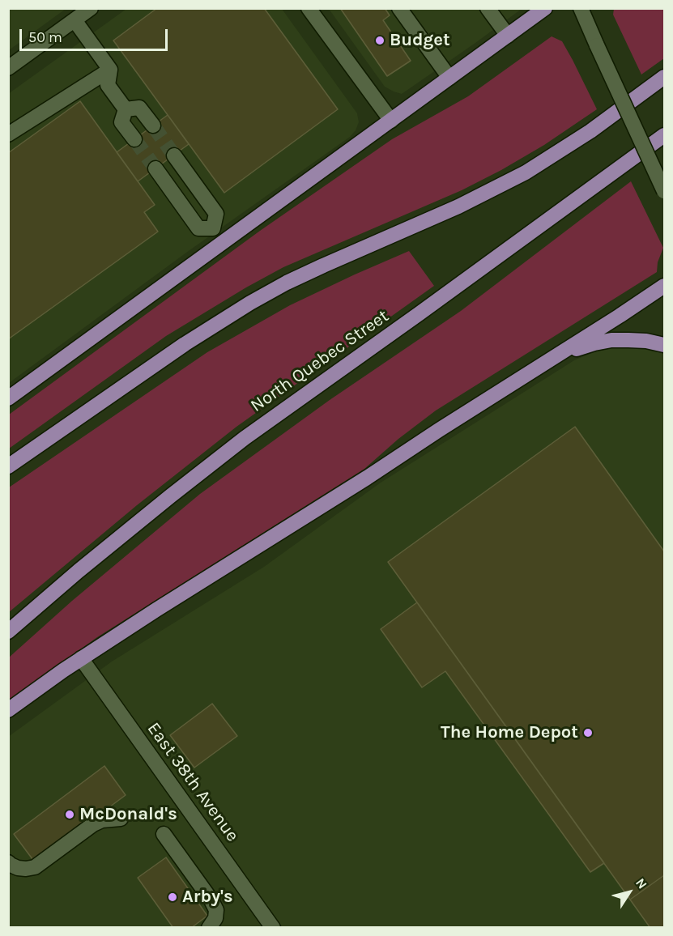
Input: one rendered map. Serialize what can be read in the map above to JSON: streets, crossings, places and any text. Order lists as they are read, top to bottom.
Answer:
{
  "streets": {
    "main road": ["North Quebec Street"],
    "street": ["East 38th Avenue"]
  },
  "places": [
    "Budget",
    "The Home Depot",
    "McDonald's",
    "Arby's"
  ],
  "scale_bar": "50 m",
  "north": "top right"
}
